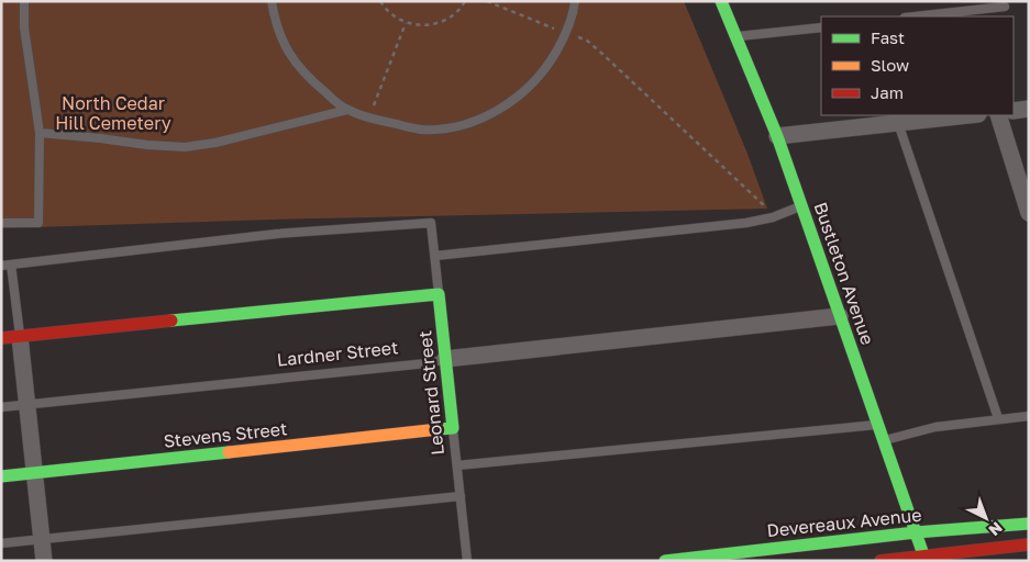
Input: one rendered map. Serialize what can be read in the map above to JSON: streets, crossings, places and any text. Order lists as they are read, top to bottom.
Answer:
{
  "streets": {
    "street": [
      "Bustleton Avenue",
      "Lardner Street",
      "Leonard Street",
      "Stevens Street",
      "Devereaux Avenue"
    ]
  },
  "crossings": [
    ["Bustleton Avenue", "Lardner Street"],
    ["Bustleton Avenue", "Devereaux Avenue"],
    ["Lardner Street", "Leonard Street"],
    ["Leonard Street", "Stevens Street"]
  ],
  "parks": ["North Cedar Hill Cemetery"],
  "legend": ["Fast", "Slow", "Jam"],
  "north": "bottom right"
}
